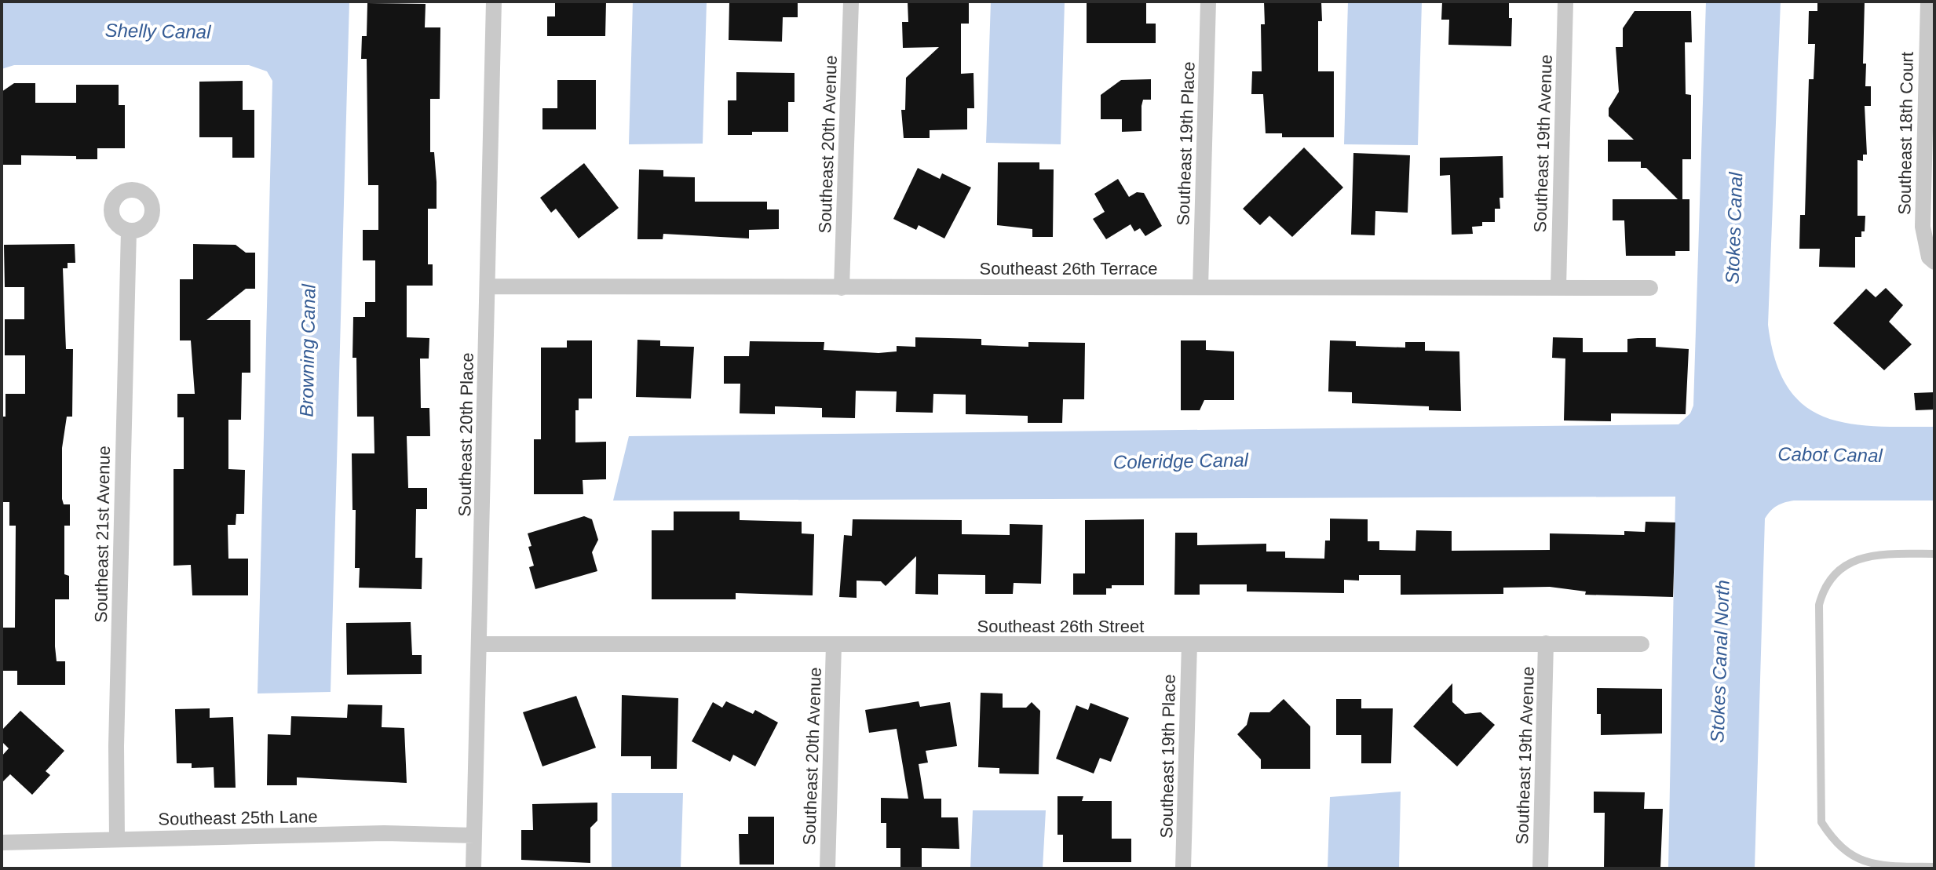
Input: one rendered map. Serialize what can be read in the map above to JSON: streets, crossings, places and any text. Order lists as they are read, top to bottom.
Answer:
{
  "streets": {
    "street": [
      "Southeast 18th Court",
      "Southeast 19th Place",
      "Southeast 19th Avenue",
      "Southeast 20th Avenue",
      "Southeast 26th Terrace",
      "Southeast 20th Place",
      "Southeast 21st Avenue",
      "Southeast 26th Street",
      "Southeast 25th Lane"
    ]
  },
  "crossings": [
    ["Southeast 19th Place", "Southeast 26th Terrace"],
    ["Southeast 19th Place", "Southeast 26th Street"],
    ["Southeast 19th Avenue", "Southeast 26th Terrace"],
    ["Southeast 19th Avenue", "Southeast 26th Street"],
    ["Southeast 20th Avenue", "Southeast 26th Terrace"],
    ["Southeast 20th Avenue", "Southeast 26th Street"],
    ["Southeast 26th Terrace", "Southeast 20th Place"],
    ["Southeast 20th Place", "Southeast 26th Street"],
    ["Southeast 20th Place", "Southeast 25th Lane"],
    ["Southeast 21st Avenue", "Southeast 25th Lane"]
  ],
  "water": [
    "Shelly Canal",
    "Stokes Canal",
    "Browning Canal",
    "Cabot Canal",
    "Coleridge Canal",
    "Stokes Canal North"
  ]
}
